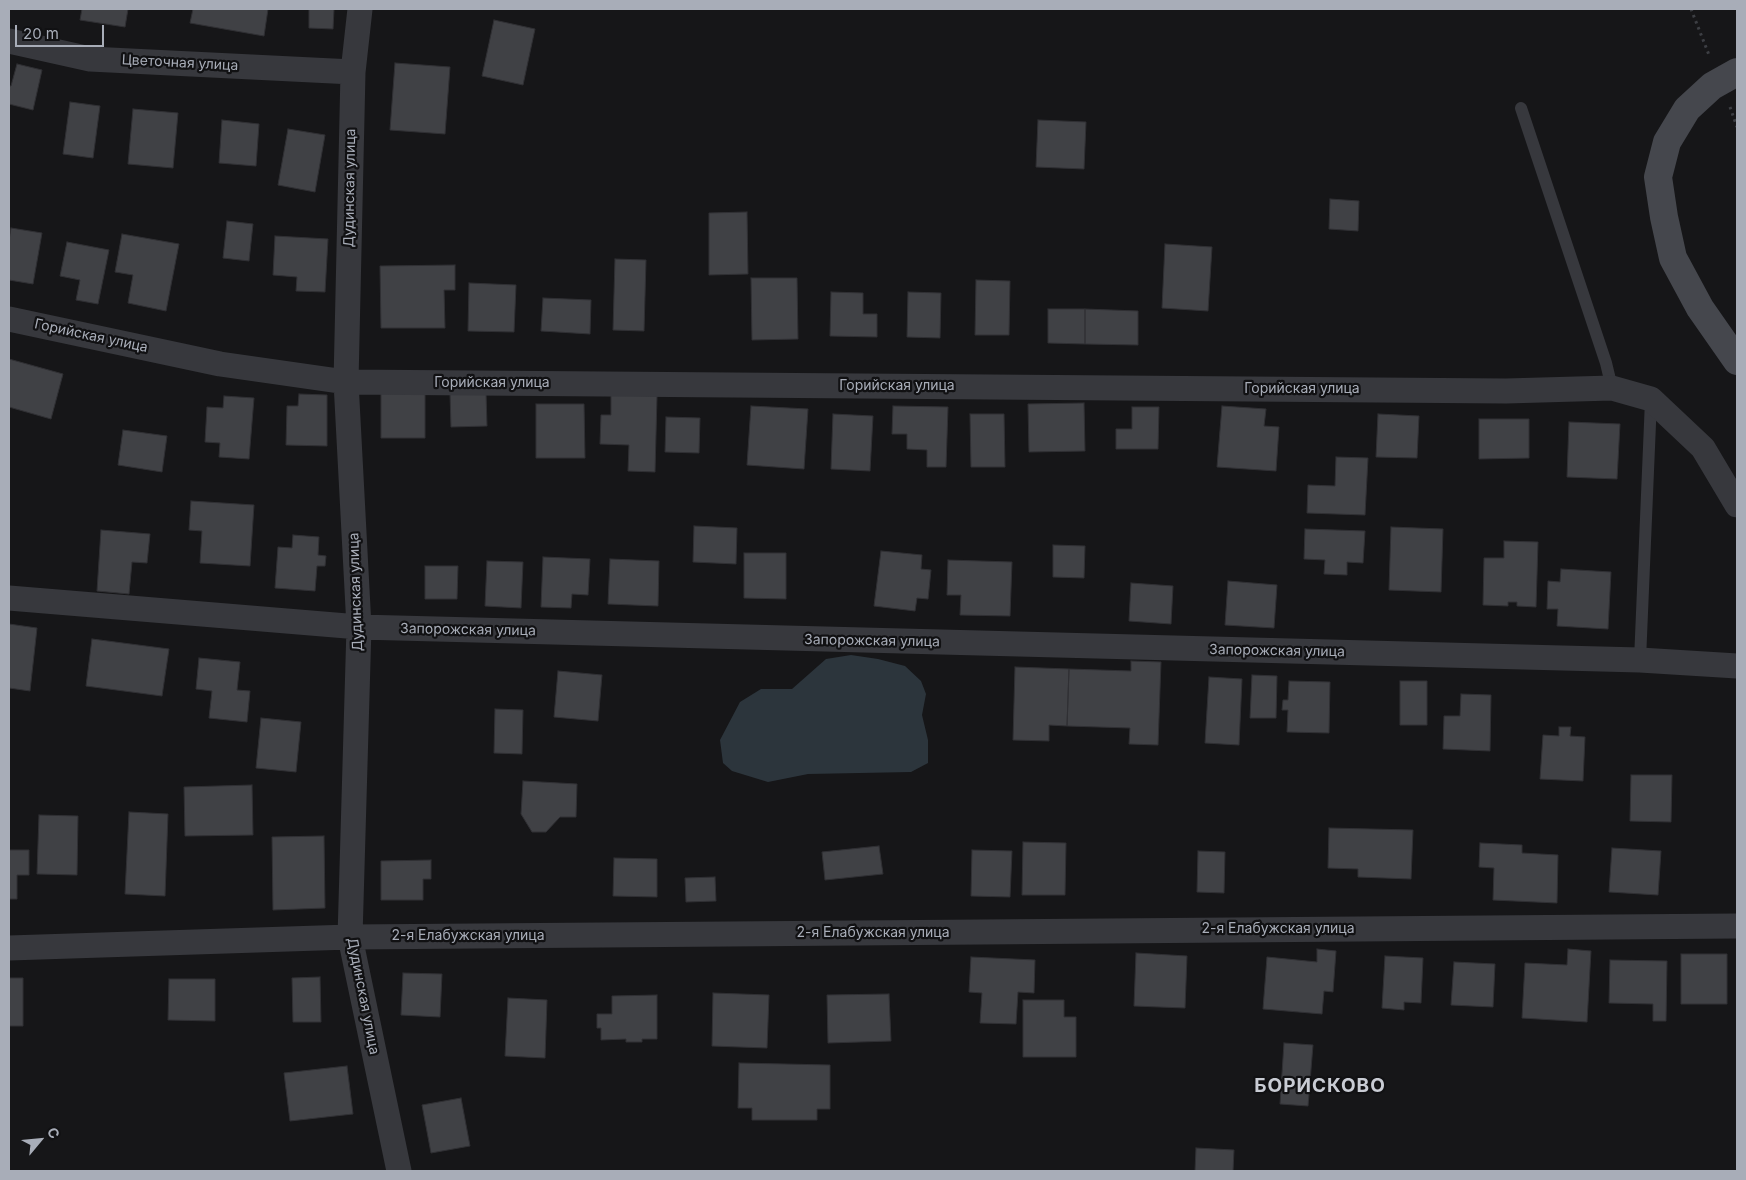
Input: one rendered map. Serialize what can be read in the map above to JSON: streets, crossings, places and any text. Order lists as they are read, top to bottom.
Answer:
{
  "streets": {
    "street": [
      "Цветочная улица",
      "Дудинская улица",
      "Горийская улица",
      "Запорожская улица",
      "2-я Елабужская улица"
    ]
  },
  "crossings": [
    ["Цветочная улица", "Дудинская улица"],
    ["Дудинская улица", "Горийская улица"],
    ["Дудинская улица", "Запорожская улица"],
    ["Дудинская улица", "2-я Елабужская улица"]
  ],
  "districts": ["БОРИСКОВО"],
  "scale_bar": "20 m",
  "north": "top right"
}
